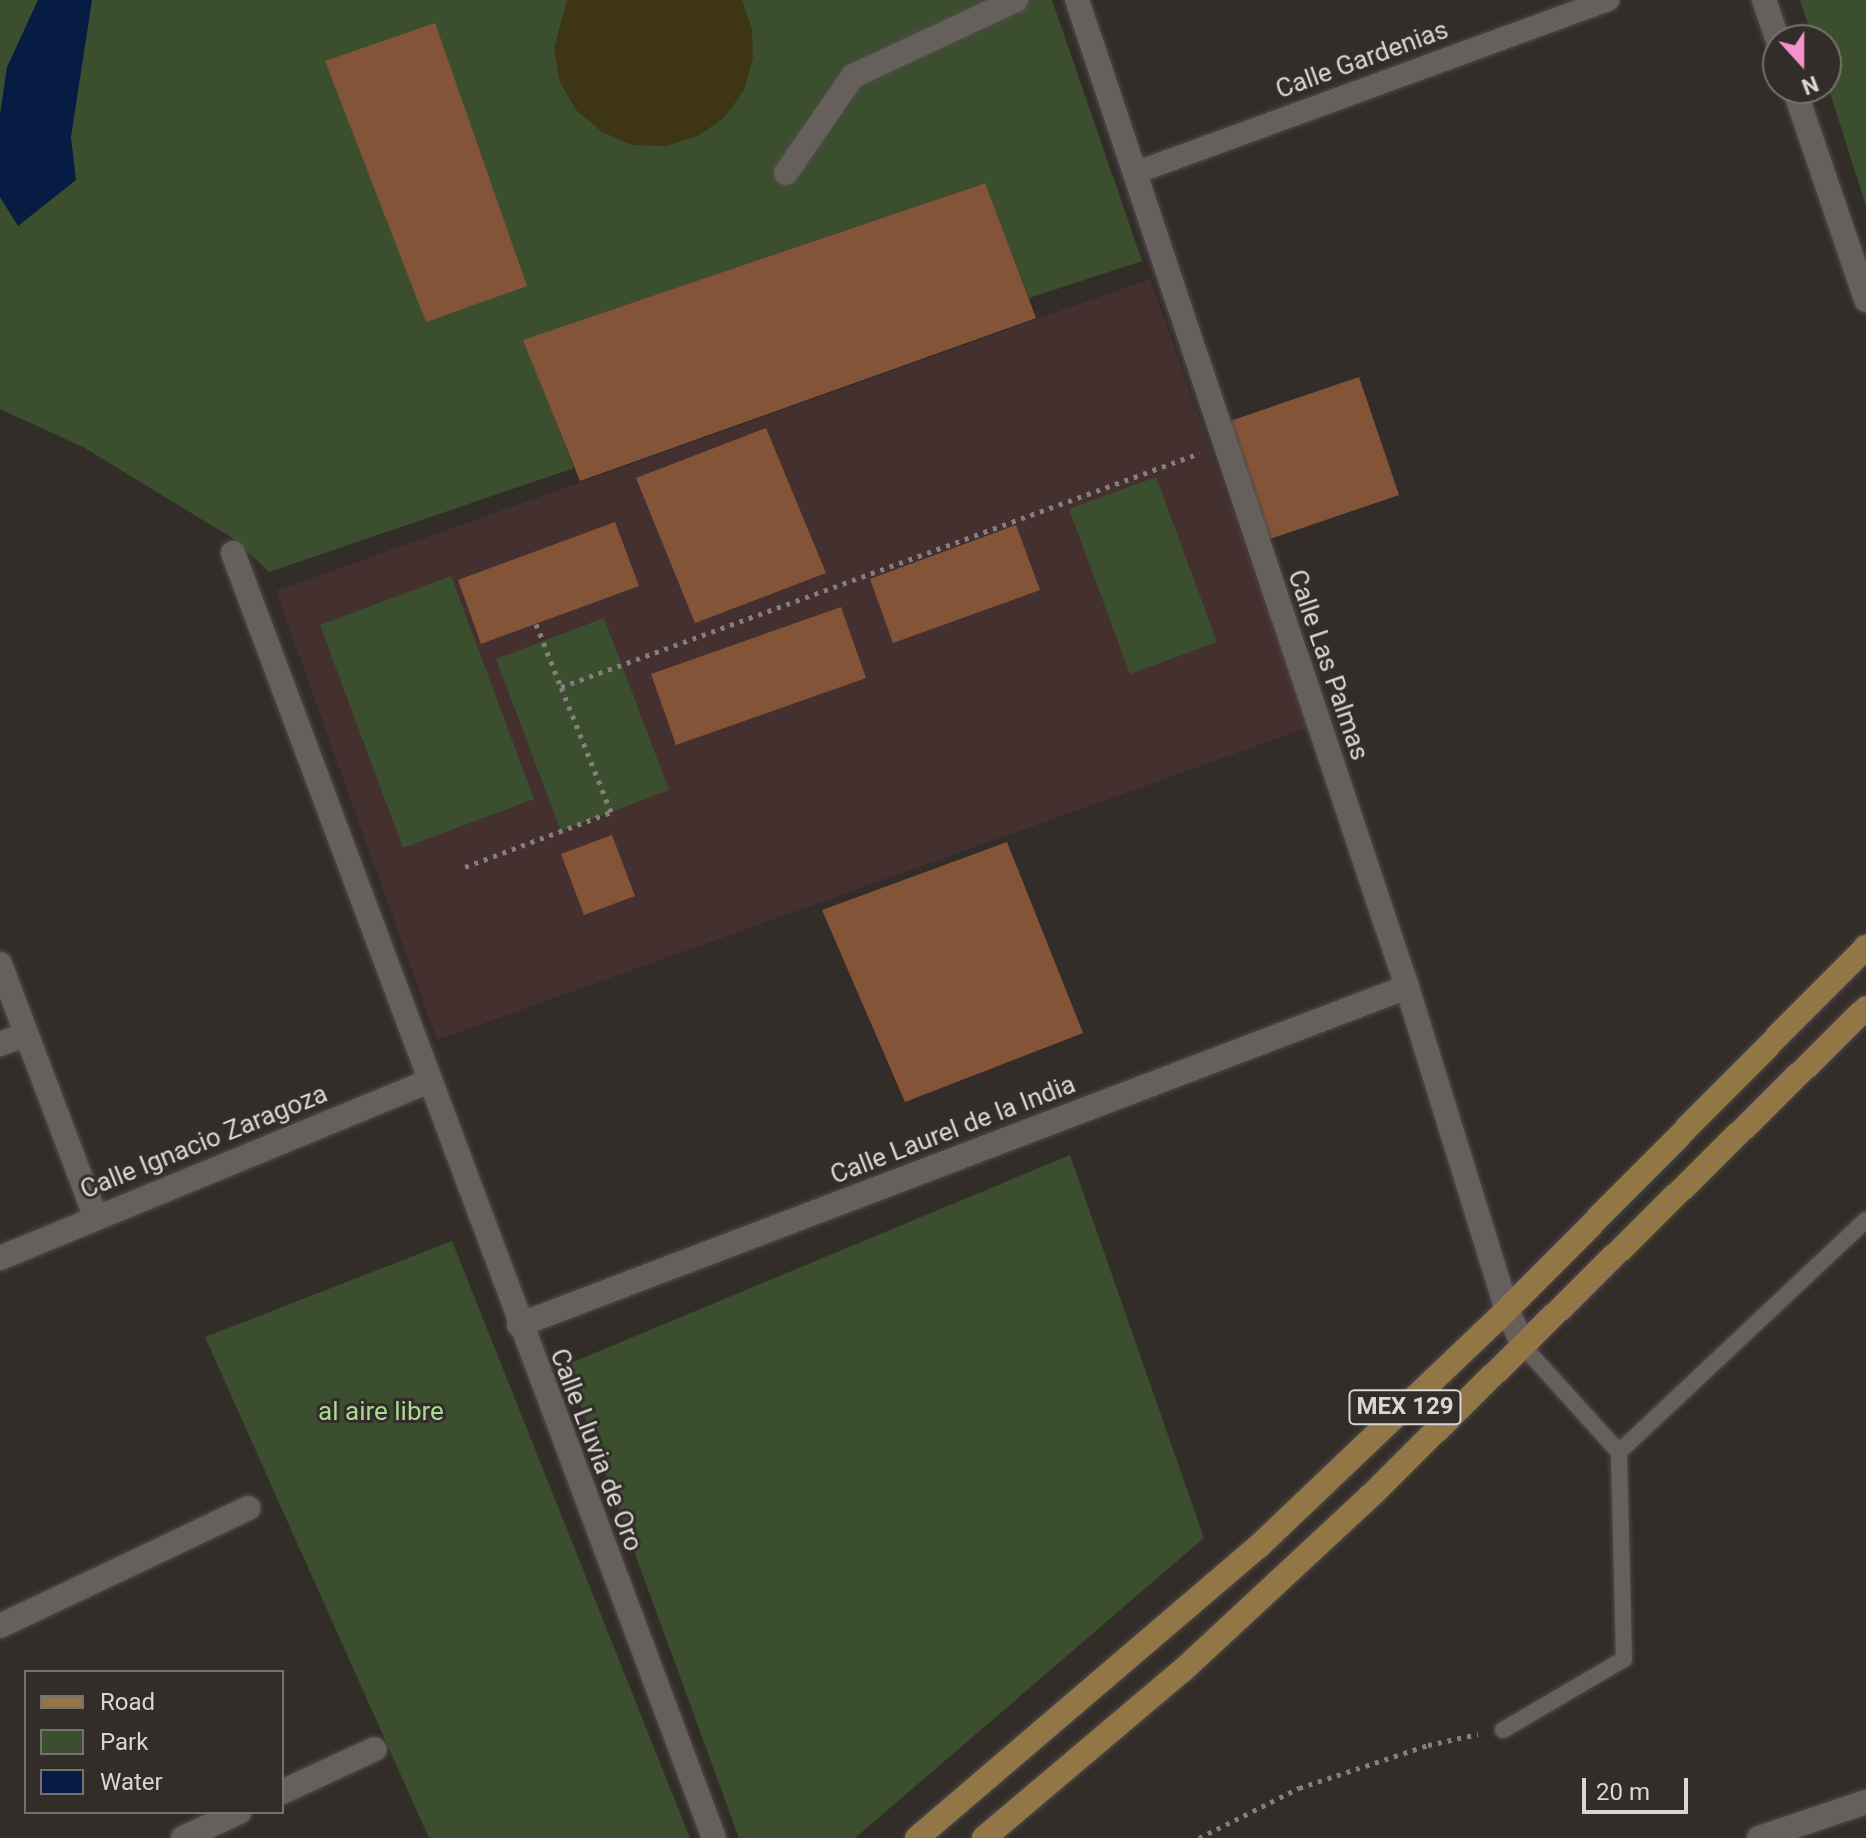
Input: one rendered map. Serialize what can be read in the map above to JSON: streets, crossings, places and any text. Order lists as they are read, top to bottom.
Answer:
{
  "streets": {
    "main road": ["MEX 129"],
    "street": [
      "Calle Gardenias",
      "Calle Las Palmas",
      "Calle Laurel de la India",
      "Calle Ignacio Zaragoza",
      "Calle Lluvia de Oro"
    ]
  },
  "crossings": [
    ["Calle Gardenias", "Calle Las Palmas"],
    ["Calle Las Palmas", "Calle Laurel de la India"],
    ["Calle Las Palmas", "MEX 129"],
    ["Calle Laurel de la India", "Calle Lluvia de Oro"],
    ["Calle Ignacio Zaragoza", "Calle Lluvia de Oro"]
  ],
  "parks": ["al aire libre"],
  "legend": ["Road", "Park", "Water"],
  "scale_bar": "20 m",
  "north": "bottom"
}
